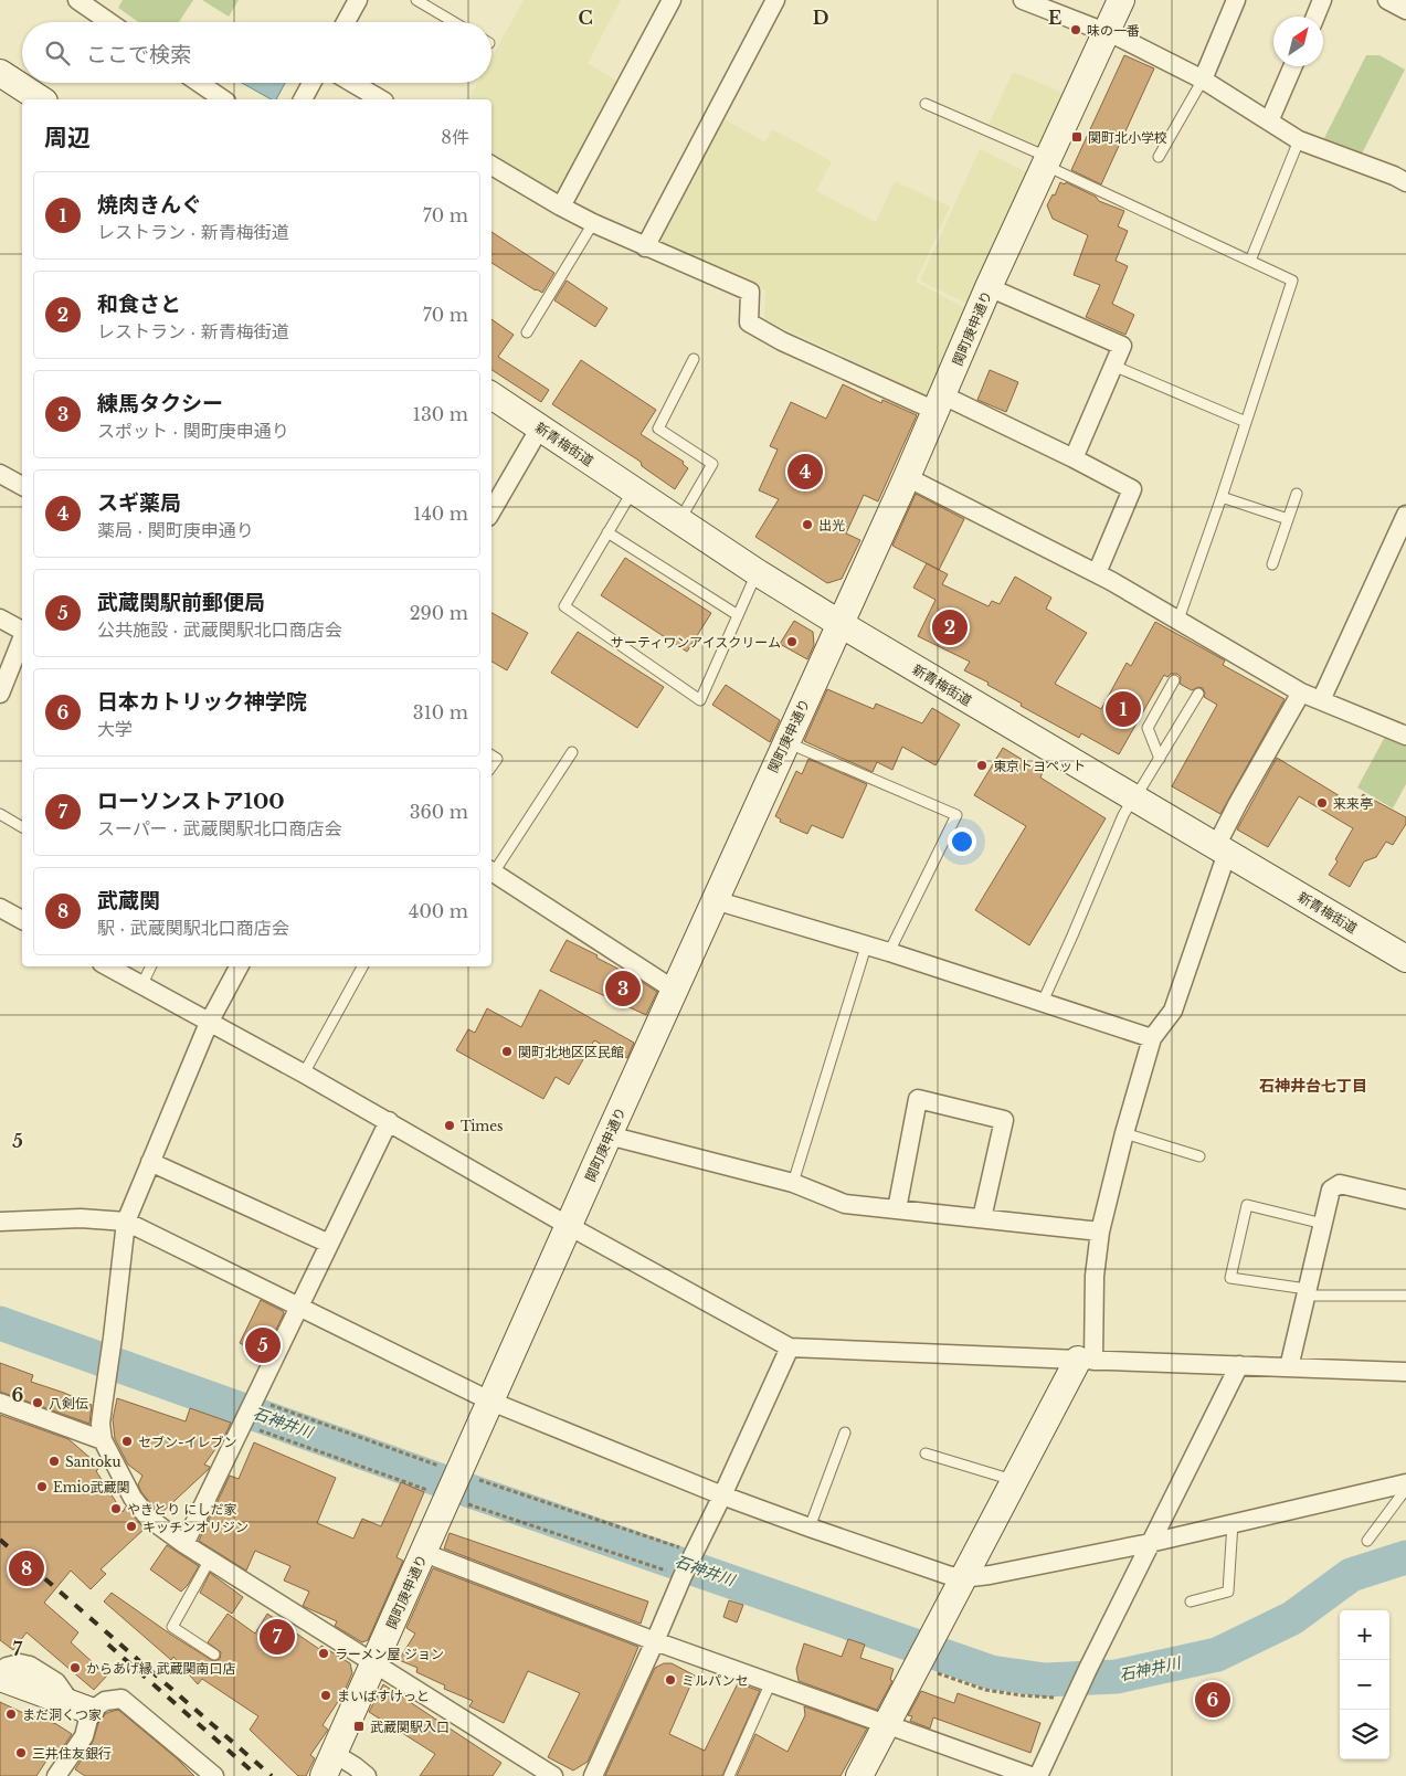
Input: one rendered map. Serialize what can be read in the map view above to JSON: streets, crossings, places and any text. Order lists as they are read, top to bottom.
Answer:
{
  "streets": {
    "street": ["関町庚申通り", "新青梅街道"]
  },
  "crossings": [
    ["関町庚申通り", "新青梅街道"]
  ],
  "districts": ["石神井台七丁目"],
  "water": ["石神井川"],
  "places": {
    "other": [
      "味の一番",
      "出光",
      "サーティワンアイスクリーム",
      "東京トヨペット",
      "来来亭",
      "関町北地区区民館",
      "Times",
      "八剣伝",
      "セブン-イレブン",
      "Santoku",
      "Emio武蔵関",
      "やきとり にしだ家",
      "キッチンオリジン",
      "ラーメン屋 ジョン",
      "からあげ縁 武蔵関南口店",
      "ミルパンセ",
      "まいばすけっと",
      "まだ洞くつ家",
      "三井住友銀行"
    ],
    "transit": ["関町北小学校", "武蔵関駅入口"]
  },
  "north": "top right",
  "page": {
    "search": "ここで検索",
    "heading": ["周辺", "8件"],
    "list": [
      {
        "mark": "1",
        "name": "焼肉きんぐ",
        "note": "レストラン · 新青梅街道",
        "value": "70 m"
      },
      {
        "mark": "2",
        "name": "和食さと",
        "note": "レストラン · 新青梅街道",
        "value": "70 m"
      },
      {
        "mark": "3",
        "name": "練馬タクシー",
        "note": "スポット · 関町庚申通り",
        "value": "130 m"
      },
      {
        "mark": "4",
        "name": "スギ薬局",
        "note": "薬局 · 関町庚申通り",
        "value": "140 m"
      },
      {
        "mark": "5",
        "name": "武蔵関駅前郵便局",
        "note": "公共施設 · 武蔵関駅北口商店会",
        "value": "290 m"
      },
      {
        "mark": "6",
        "name": "日本カトリック神学院",
        "note": "大学",
        "value": "310 m"
      },
      {
        "mark": "7",
        "name": "ローソンストア100",
        "note": "スーパー · 武蔵関駅北口商店会",
        "value": "360 m"
      },
      {
        "mark": "8",
        "name": "武蔵関",
        "note": "駅 · 武蔵関駅北口商店会",
        "value": "400 m"
      }
    ],
    "pins": [
      "4",
      "2",
      "1",
      "3",
      "5",
      "8",
      "7",
      "6"
    ],
    "map_buttons": ["+", "−"]
  },
  "grid": {
    "columns": ["C", "D", "E"],
    "rows": ["5", "6", "7"]
  }
}
